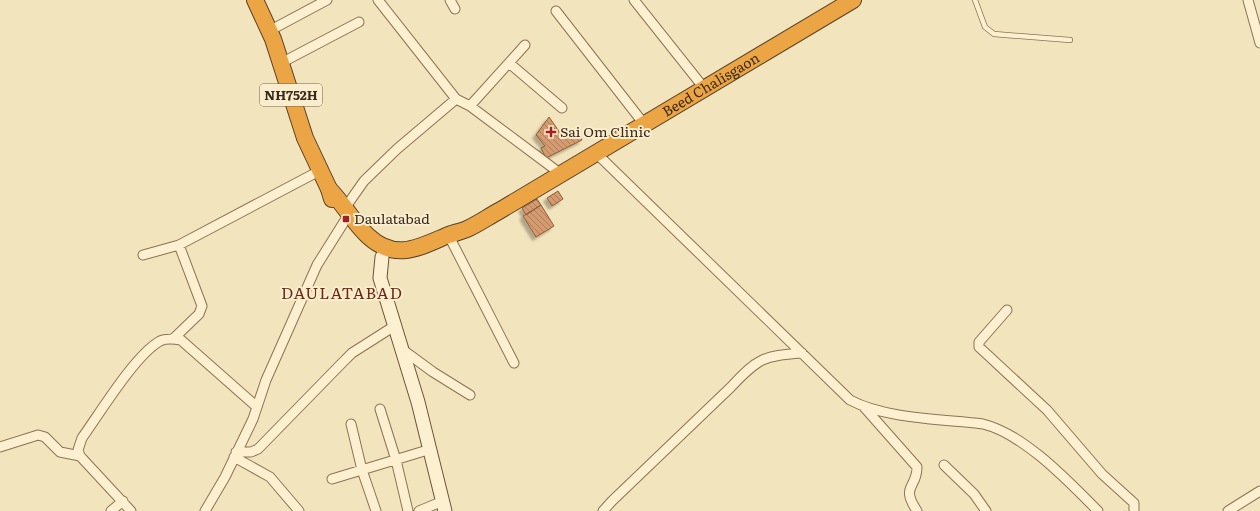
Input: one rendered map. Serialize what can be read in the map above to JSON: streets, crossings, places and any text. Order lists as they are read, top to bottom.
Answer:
{
  "streets": {
    "highway": ["Beed Chalisgaon", "NH752H"]
  },
  "districts": ["DAULATABAD"],
  "places": {
    "health": ["Sai Om Clinic"],
    "transit": ["Daulatabad"]
  }
}
